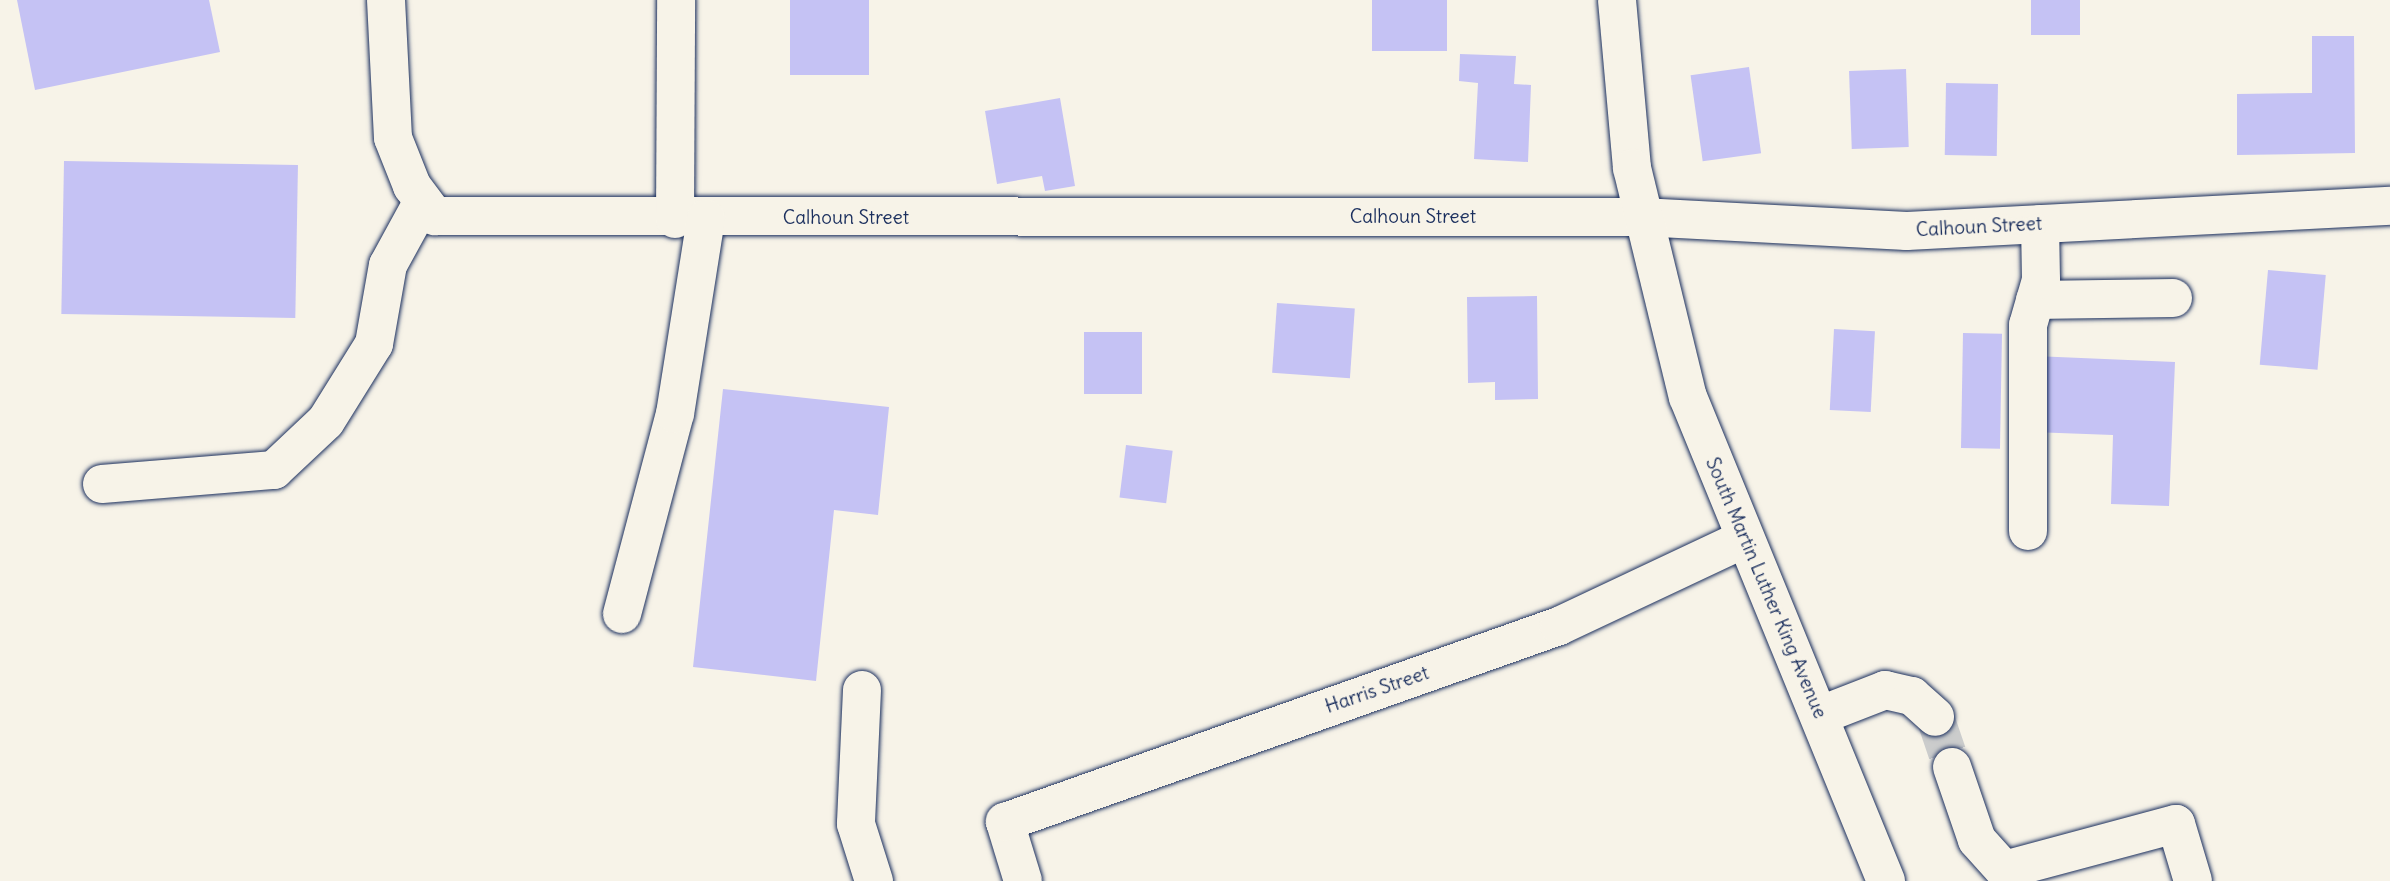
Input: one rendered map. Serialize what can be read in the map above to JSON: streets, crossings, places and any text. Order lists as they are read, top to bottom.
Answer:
{
  "streets": {
    "street": ["Calhoun Street", "South Martin Luther King Avenue", "Harris Street"]
  },
  "crossings": [
    ["Calhoun Street", "South Martin Luther King Avenue"],
    ["South Martin Luther King Avenue", "Harris Street"]
  ]
}
